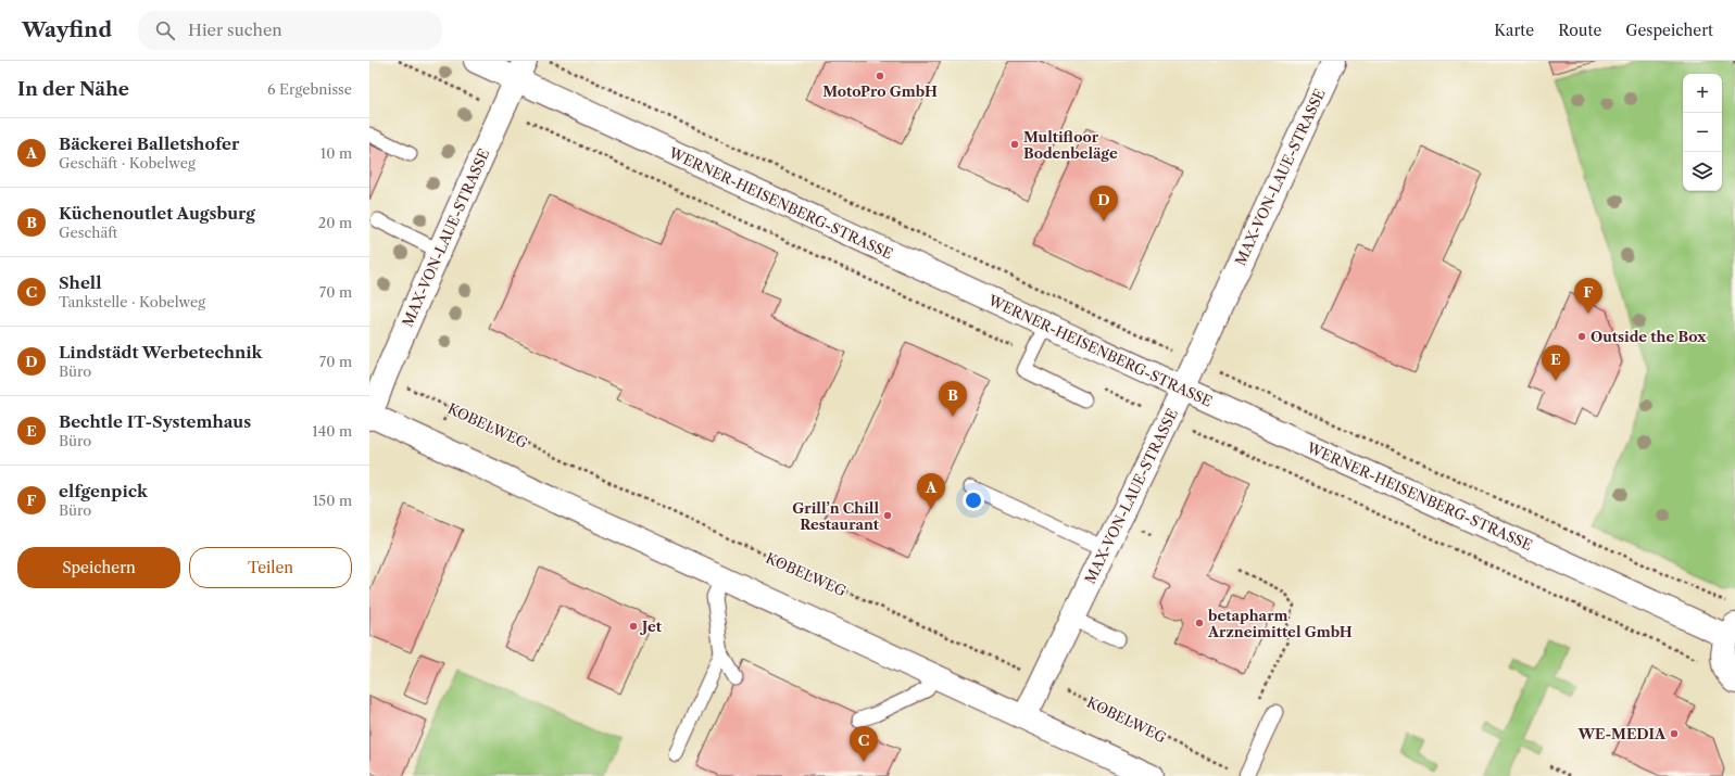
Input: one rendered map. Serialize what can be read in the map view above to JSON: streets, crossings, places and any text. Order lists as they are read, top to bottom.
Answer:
{
  "streets": {
    "street": ["MAX-VON-LAUE-STRASSE", "WERNER-HEISENBERG-STRASSE"],
    "path": ["KOBELWEG"]
  },
  "crossings": [
    ["MAX-VON-LAUE-STRASSE", "WERNER-HEISENBERG-STRASSE"],
    ["MAX-VON-LAUE-STRASSE", "KOBELWEG"]
  ],
  "places": [
    "MotoPro GmbH",
    "Multifloor Bodenbeläge",
    "Outside the Box",
    "Grill’n Chill Restaurant",
    "betapharm Arzneimittel GmbH",
    "Jet",
    "WE-MEDIA"
  ],
  "page": {
    "header": "Wayfind",
    "search": "Hier suchen",
    "nav": ["Karte", "Route", "Gespeichert"],
    "heading": ["In der Nähe", "6 Ergebnisse"],
    "map_buttons": ["+", "−"],
    "list": [
      {
        "mark": "A",
        "name": "Bäckerei Balletshofer",
        "note": "Geschäft · Kobelweg",
        "value": "10 m"
      },
      {
        "mark": "B",
        "name": "Küchenoutlet Augsburg",
        "note": "Geschäft",
        "value": "20 m"
      },
      {
        "mark": "C",
        "name": "Shell",
        "note": "Tankstelle · Kobelweg",
        "value": "70 m"
      },
      {
        "mark": "D",
        "name": "Lindstädt Werbetechnik",
        "note": "Büro",
        "value": "70 m"
      },
      {
        "mark": "E",
        "name": "Bechtle IT-Systemhaus",
        "note": "Büro",
        "value": "140 m"
      },
      {
        "mark": "F",
        "name": "elfgenpick",
        "note": "Büro",
        "value": "150 m"
      }
    ],
    "pins": [
      "D",
      "F",
      "E",
      "B",
      "A",
      "C"
    ],
    "buttons": ["Speichern", "Teilen"]
  }
}
